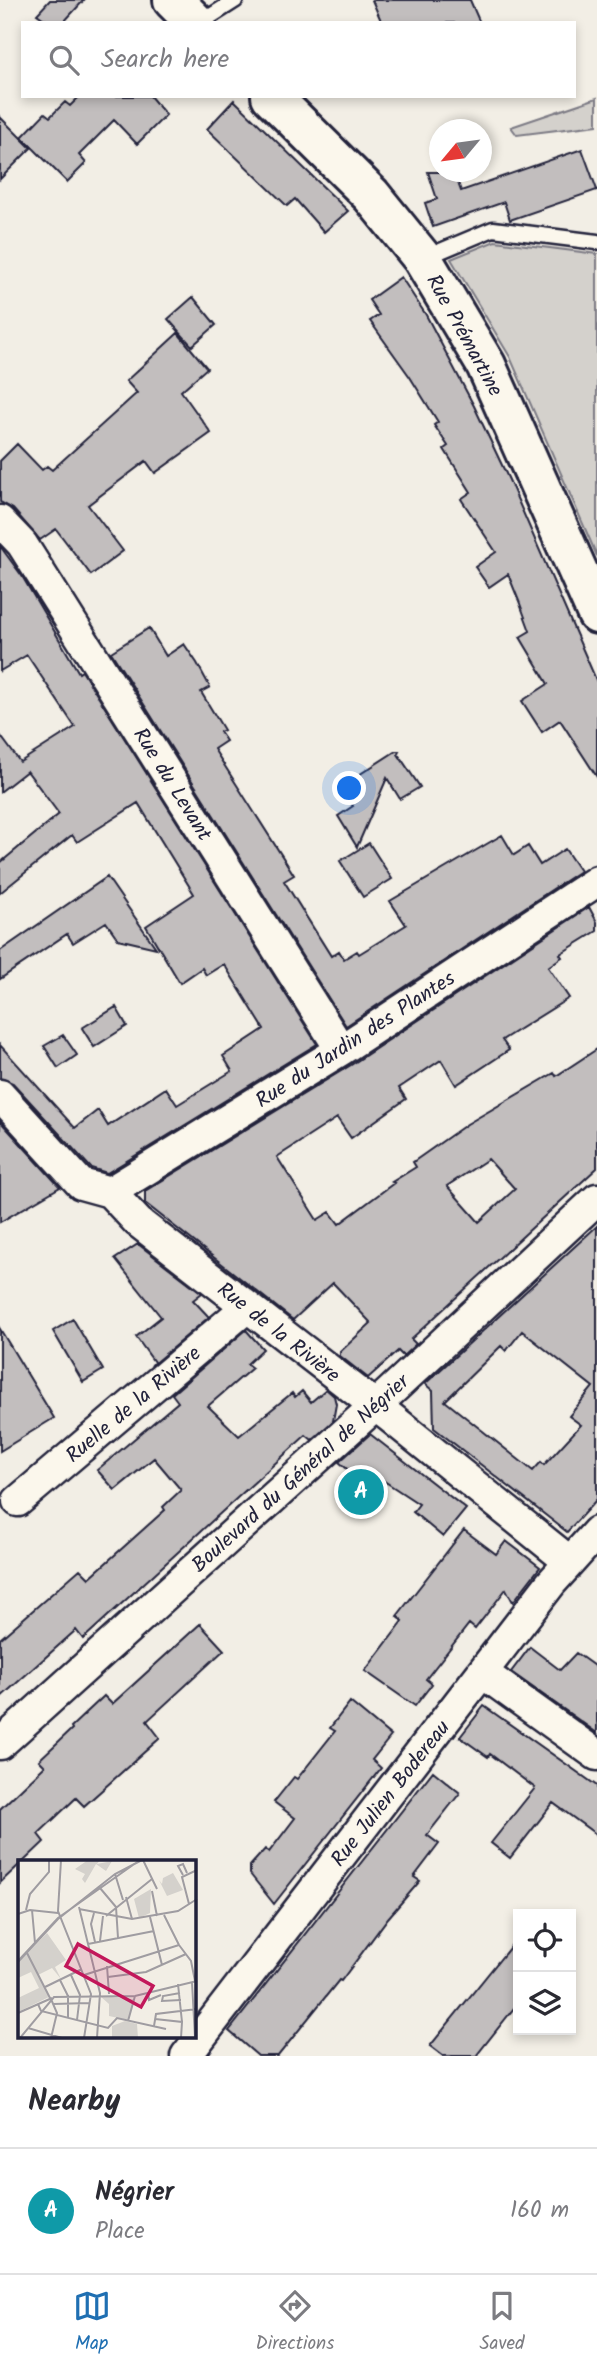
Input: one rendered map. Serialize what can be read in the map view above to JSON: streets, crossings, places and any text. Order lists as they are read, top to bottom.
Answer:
{
  "streets": {
    "street": [
      "Rue Prémartine",
      "Rue du Levant",
      "Rue du Jardin des Plantes",
      "Rue de la Rivière",
      "Ruelle de la Rivière",
      "Boulevard du Général de Négrier",
      "Rue Julien Bodereau"
    ]
  },
  "crossings": [
    ["Rue du Levant", "Rue du Jardin des Plantes"],
    ["Rue du Jardin des Plantes", "Rue de la Rivière"],
    ["Rue de la Rivière", "Ruelle de la Rivière"],
    ["Rue de la Rivière", "Boulevard du Général de Négrier"],
    ["Rue de la Rivière", "Rue Julien Bodereau"]
  ],
  "north": "bottom left",
  "page": {
    "search": "Search here",
    "pins": "A",
    "heading": "Nearby",
    "list": [
      {
        "mark": "A",
        "name": "Négrier",
        "note": "Place",
        "value": "160 m"
      }
    ],
    "nav": ["Map", "Directions", "Saved"]
  }
}
